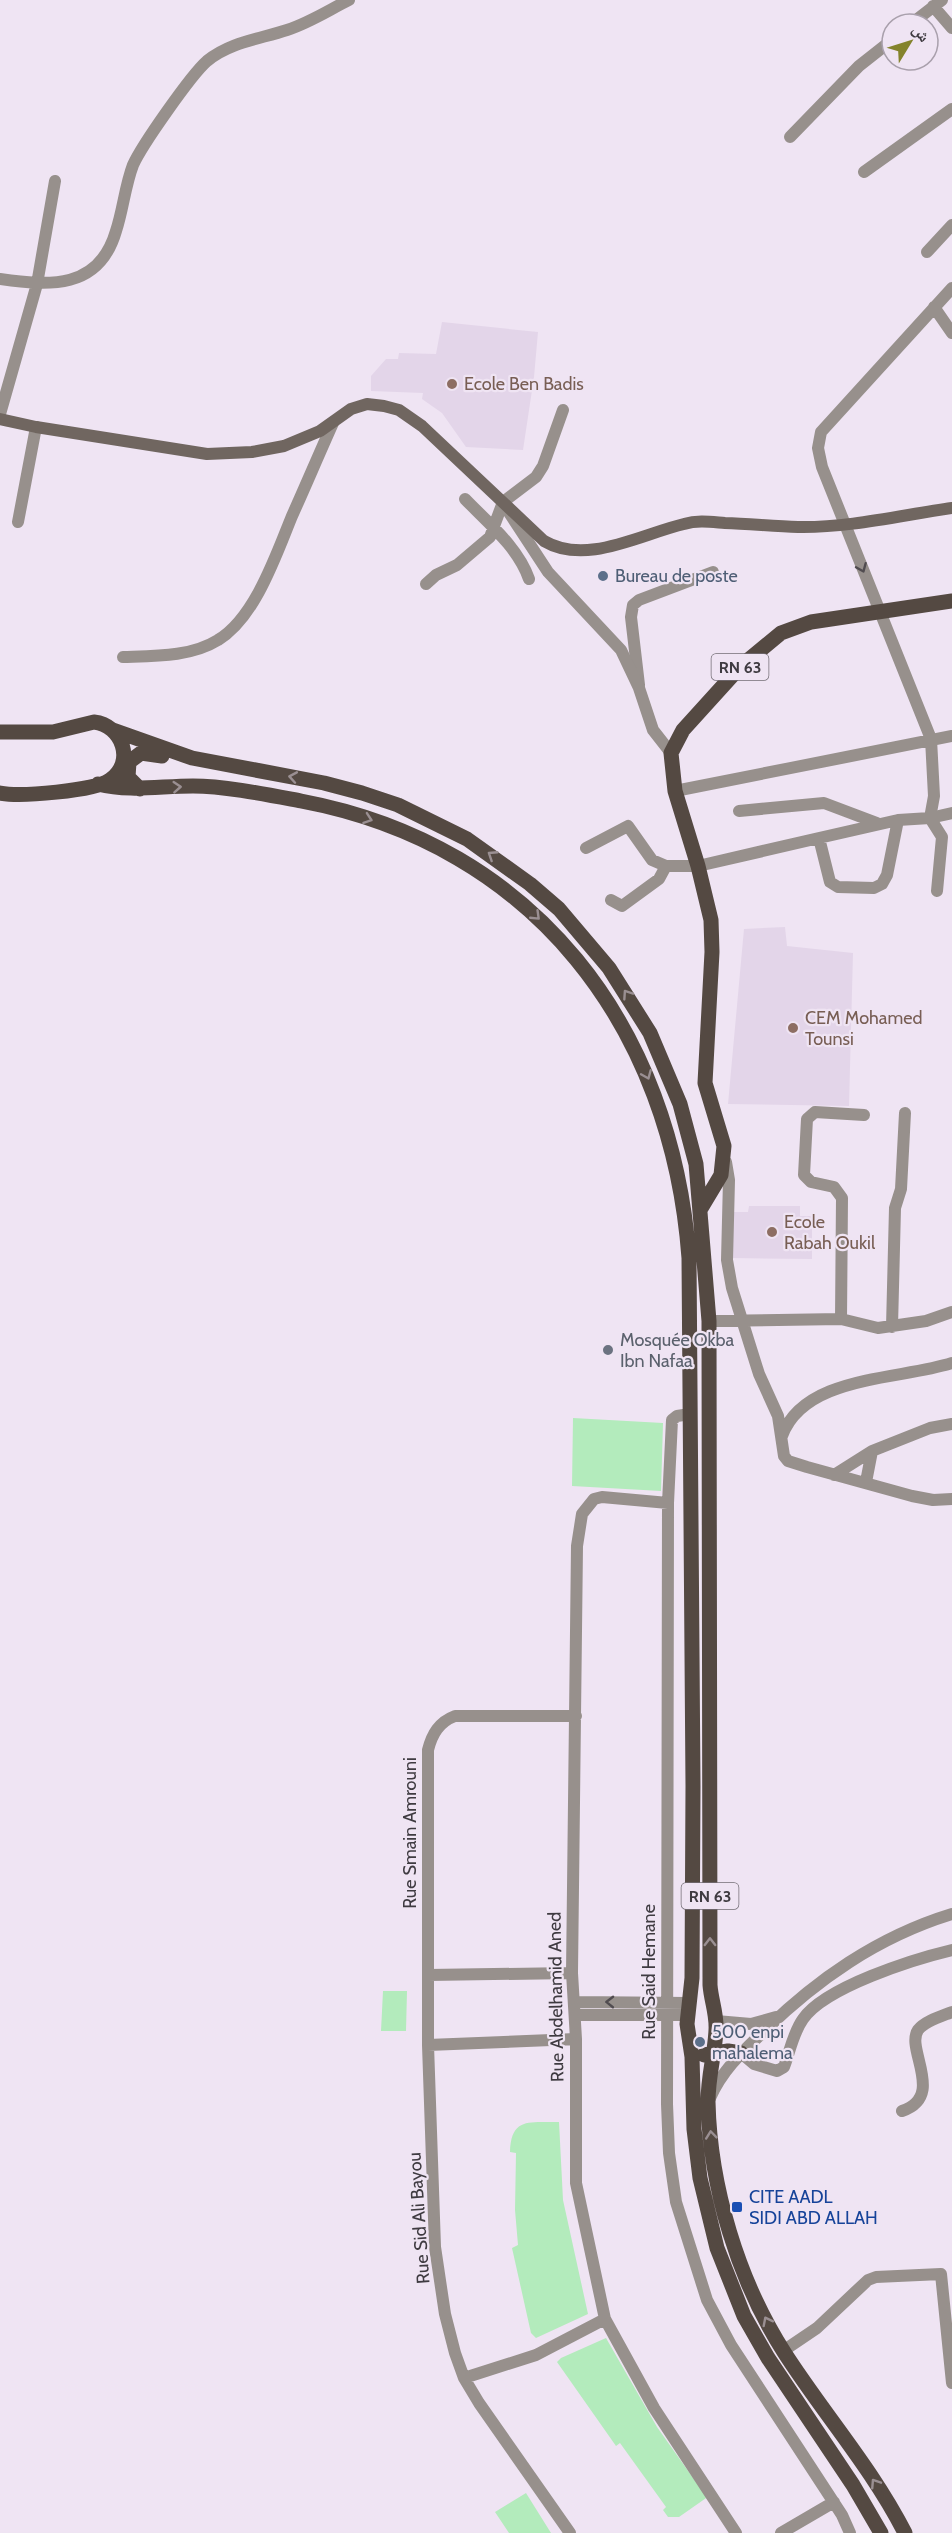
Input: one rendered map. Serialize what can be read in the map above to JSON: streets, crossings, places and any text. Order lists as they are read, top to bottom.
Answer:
{
  "streets": {
    "main road": ["RN 63"],
    "street": [
      "Rue Smain Amrouni",
      "Rue Said Hemane",
      "Rue Abdelhamid Aned",
      "Rue Sid Ali Bayou"
    ]
  },
  "crossings": [
    ["Rue Smain Amrouni", "Rue Abdelhamid Aned"],
    ["Rue Smain Amrouni", "Rue Sid Ali Bayou"],
    ["Rue Said Hemane", "Rue Abdelhamid Aned"]
  ],
  "places": {
    "other": [
      "Ecole Ben Badis",
      "Bureau de poste",
      "CEM Mohamed Tounsi",
      "Ecole Rabah Oukil",
      "Mosquée Okba Ibn Nafaa",
      "500 enpi mahalema"
    ],
    "transit": ["CITE AADL SIDI ABD ALLAH"]
  },
  "north": "top right"
}
